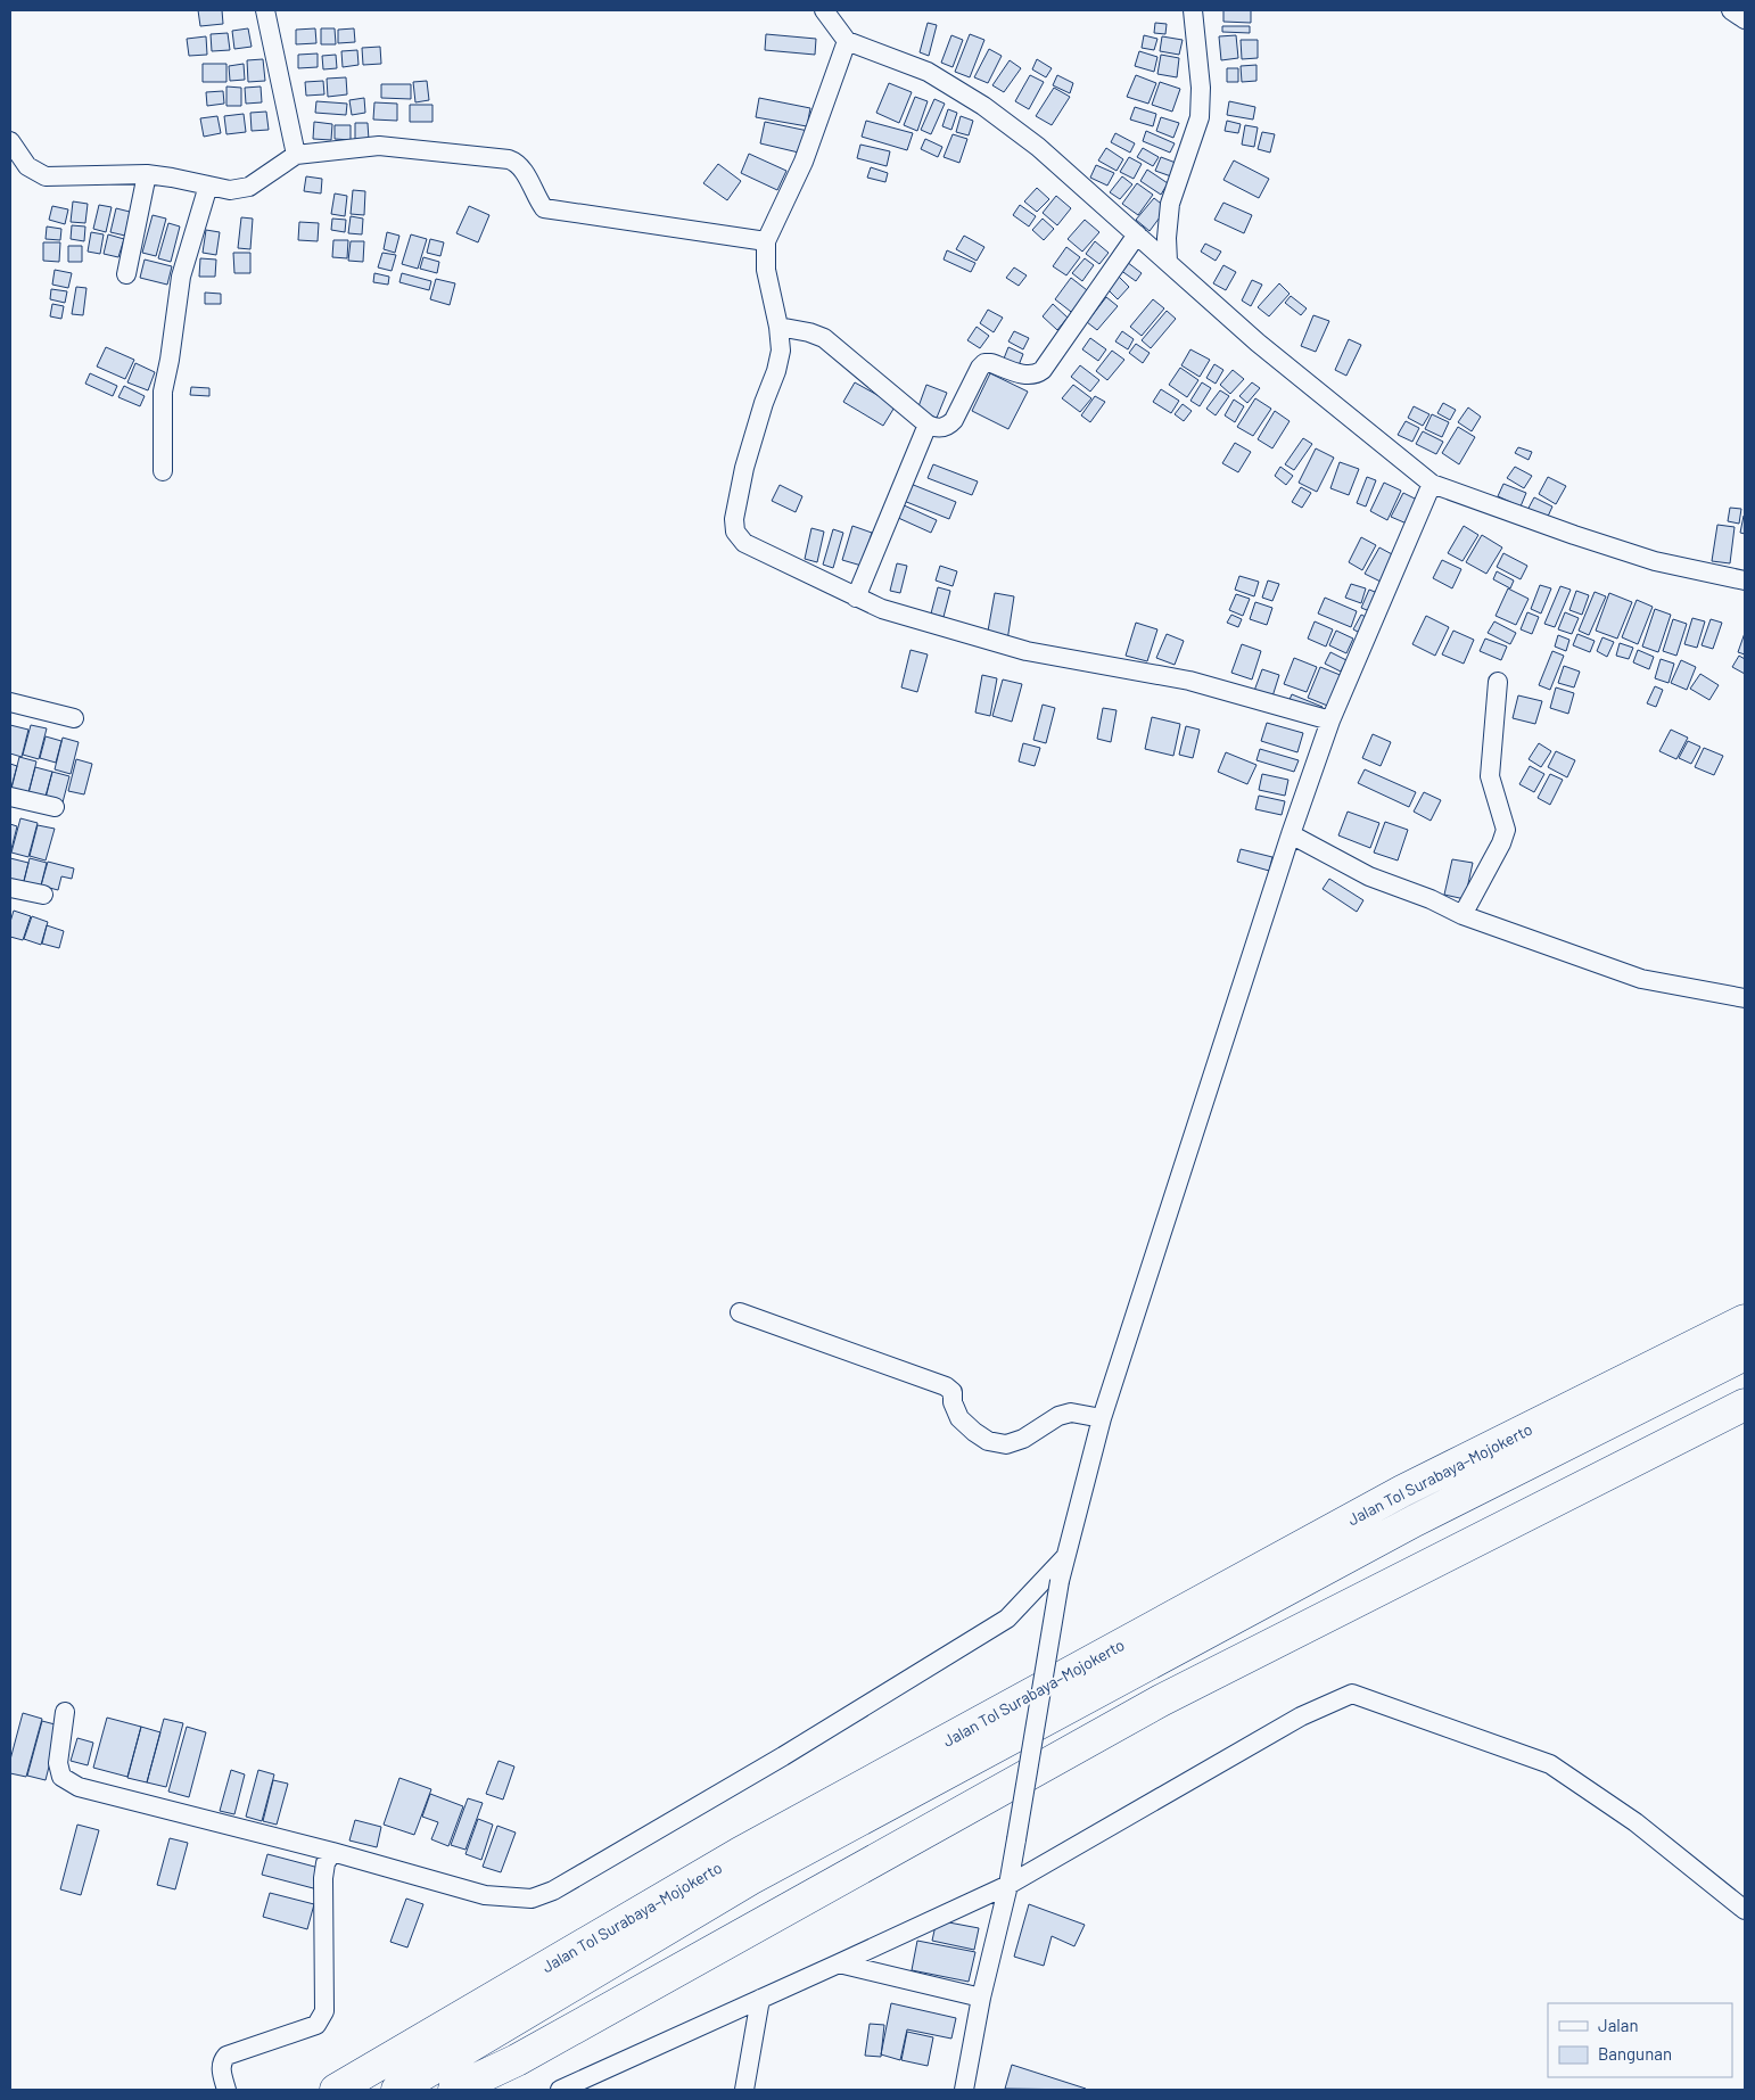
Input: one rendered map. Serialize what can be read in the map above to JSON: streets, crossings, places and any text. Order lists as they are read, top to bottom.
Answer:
{
  "streets": {
    "highway": ["Jalan Tol Surabaya–Mojokerto"]
  },
  "legend": ["Jalan", "Bangunan"]
}
